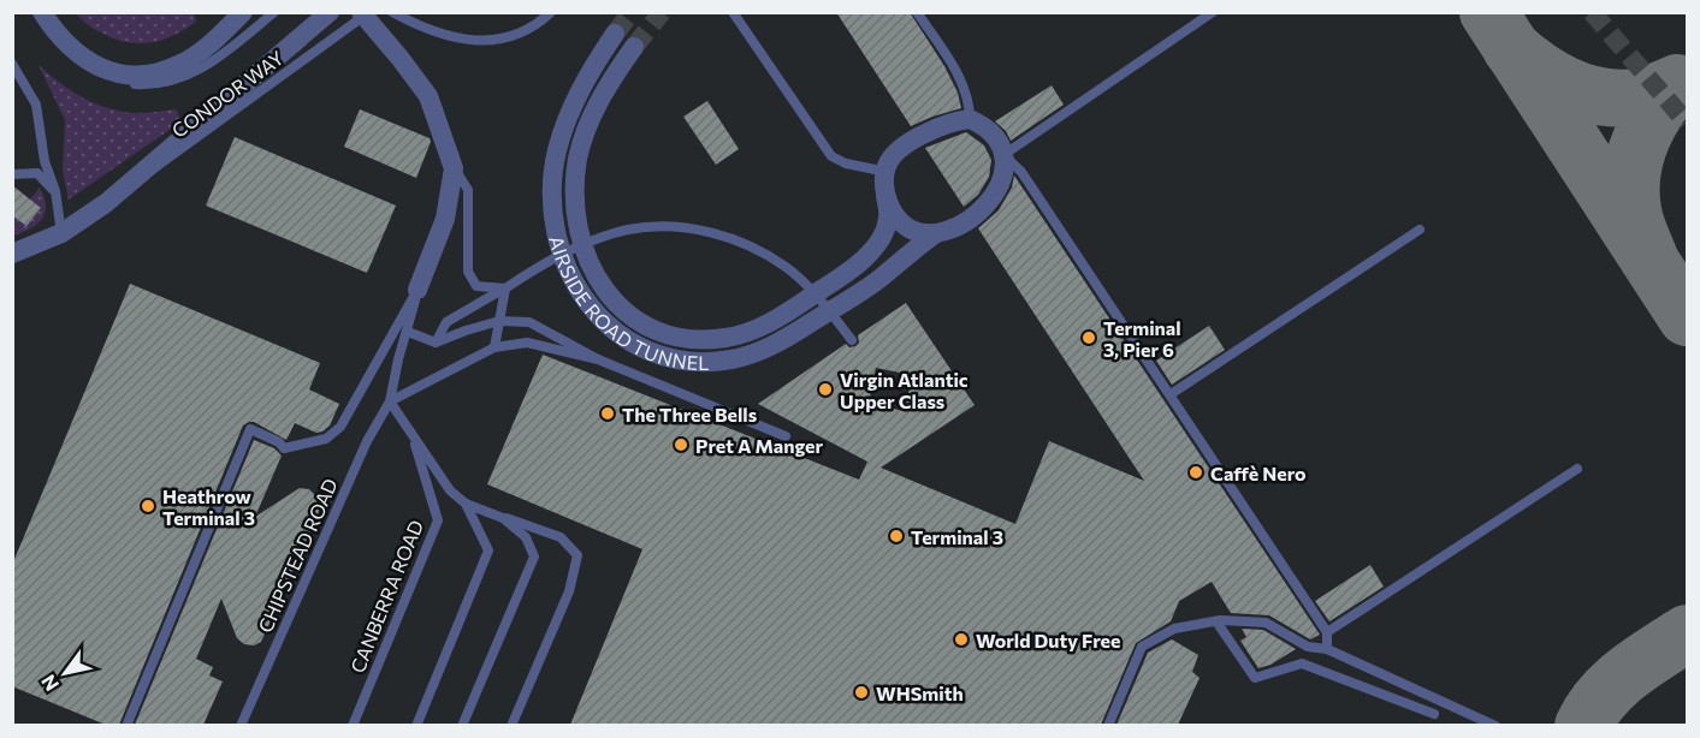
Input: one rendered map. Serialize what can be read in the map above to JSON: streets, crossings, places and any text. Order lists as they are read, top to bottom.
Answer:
{
  "streets": {
    "street": ["AIRSIDE ROAD TUNNEL"],
    "lane": ["CONDOR WAY", "CHIPSTEAD ROAD", "CANBERRA ROAD"]
  },
  "places": [
    "Terminal 3, Pier 6",
    "Virgin Atlantic Upper Class",
    "The Three Bells",
    "Pret A Manger",
    "Caffè Nero",
    "Heathrow Terminal 3",
    "Terminal 3",
    "World Duty Free",
    "WHSmith"
  ],
  "north": "bottom left"
}
